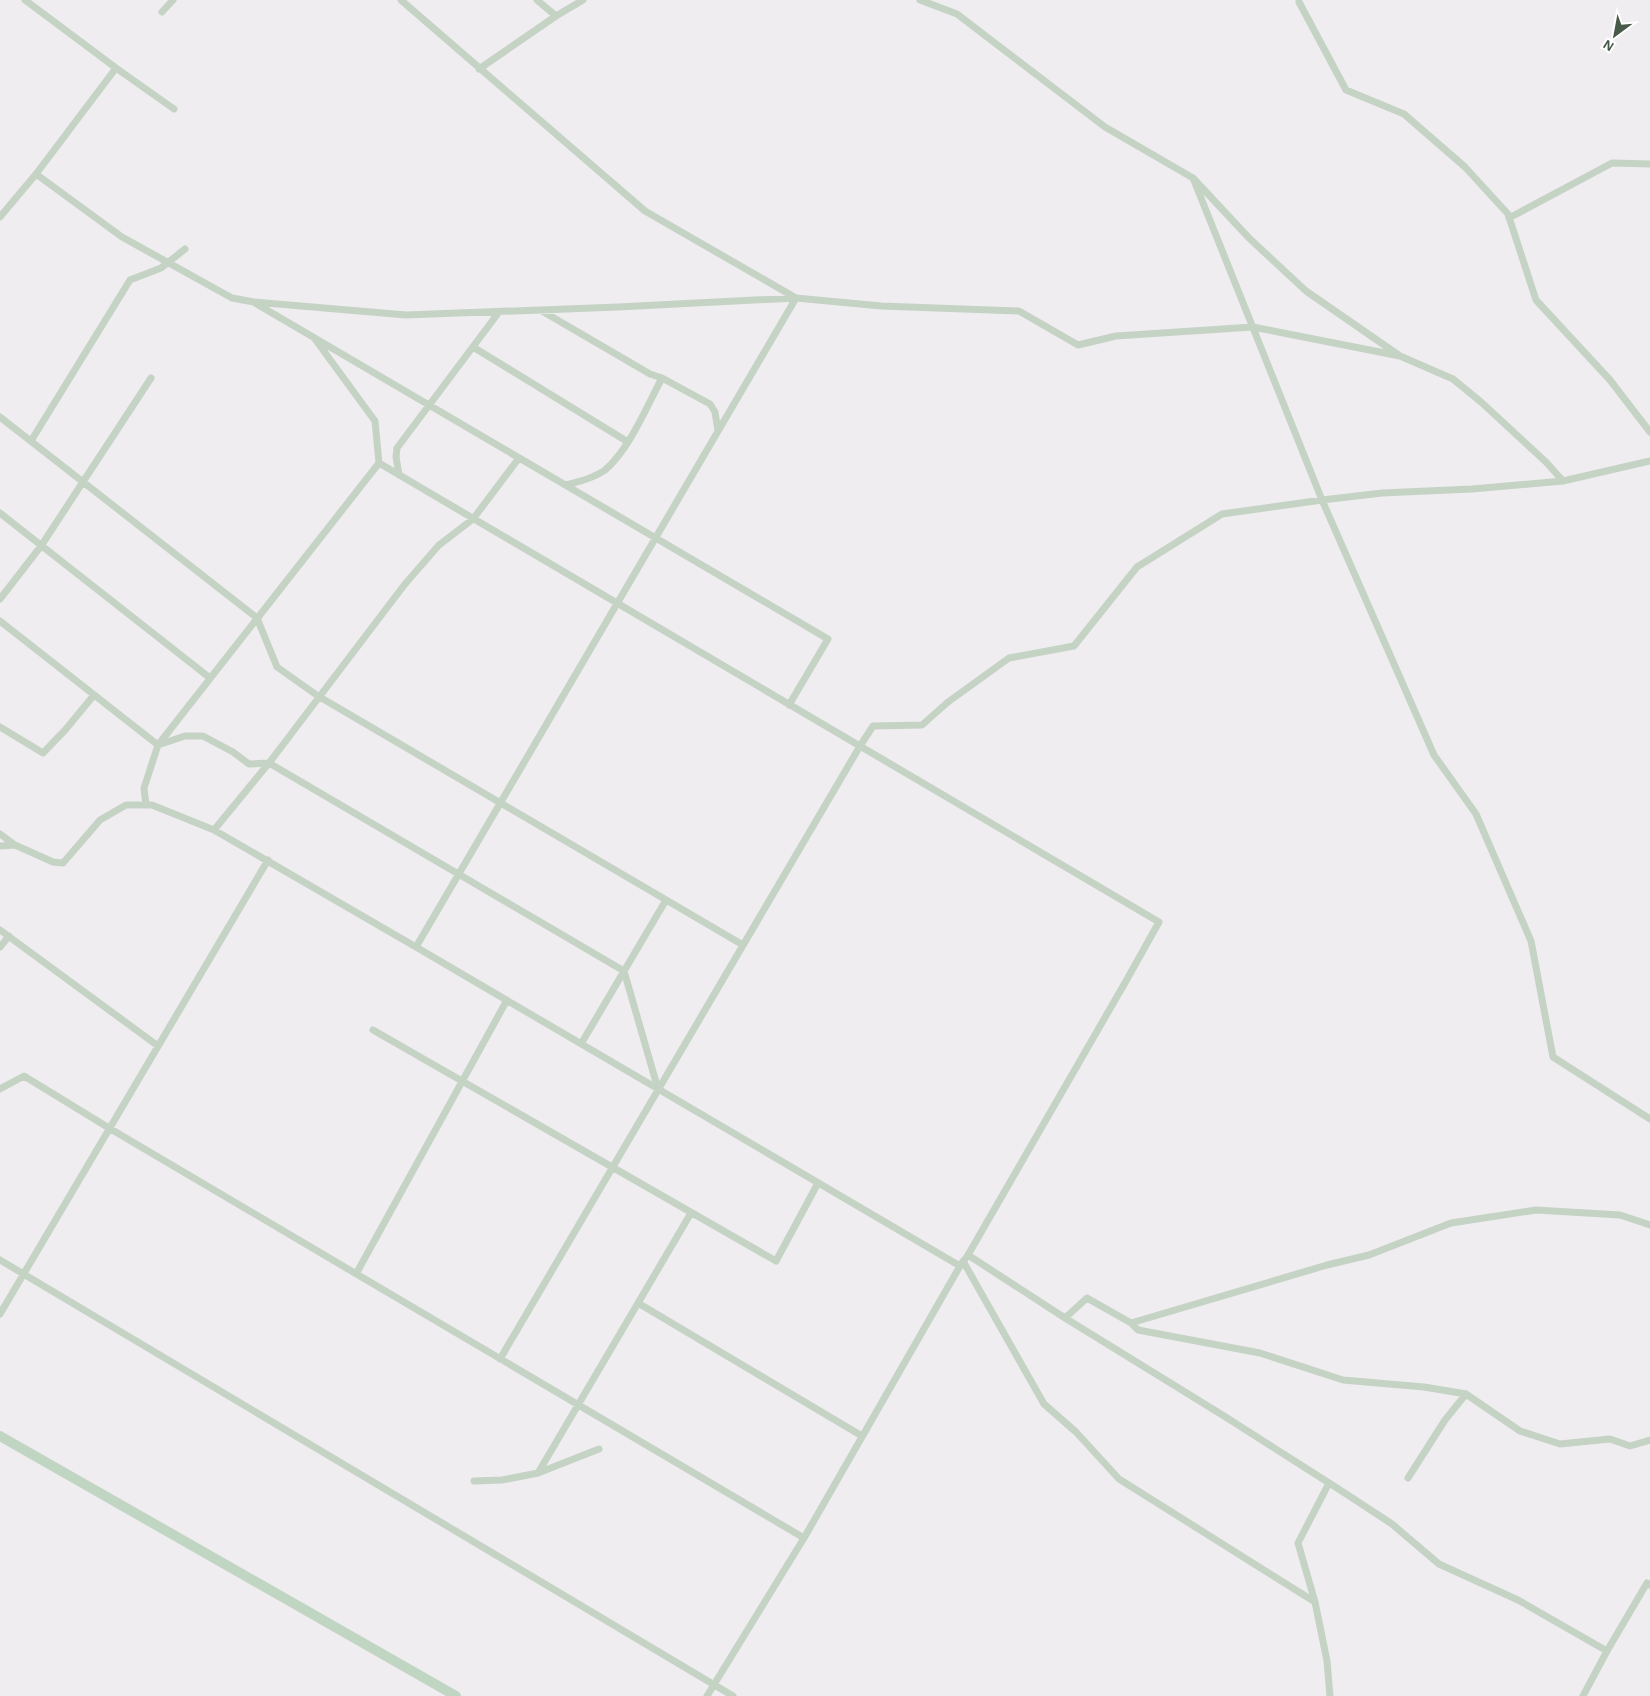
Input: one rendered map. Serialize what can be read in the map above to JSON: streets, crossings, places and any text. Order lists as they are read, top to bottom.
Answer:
{
  "north": "bottom left"
}
